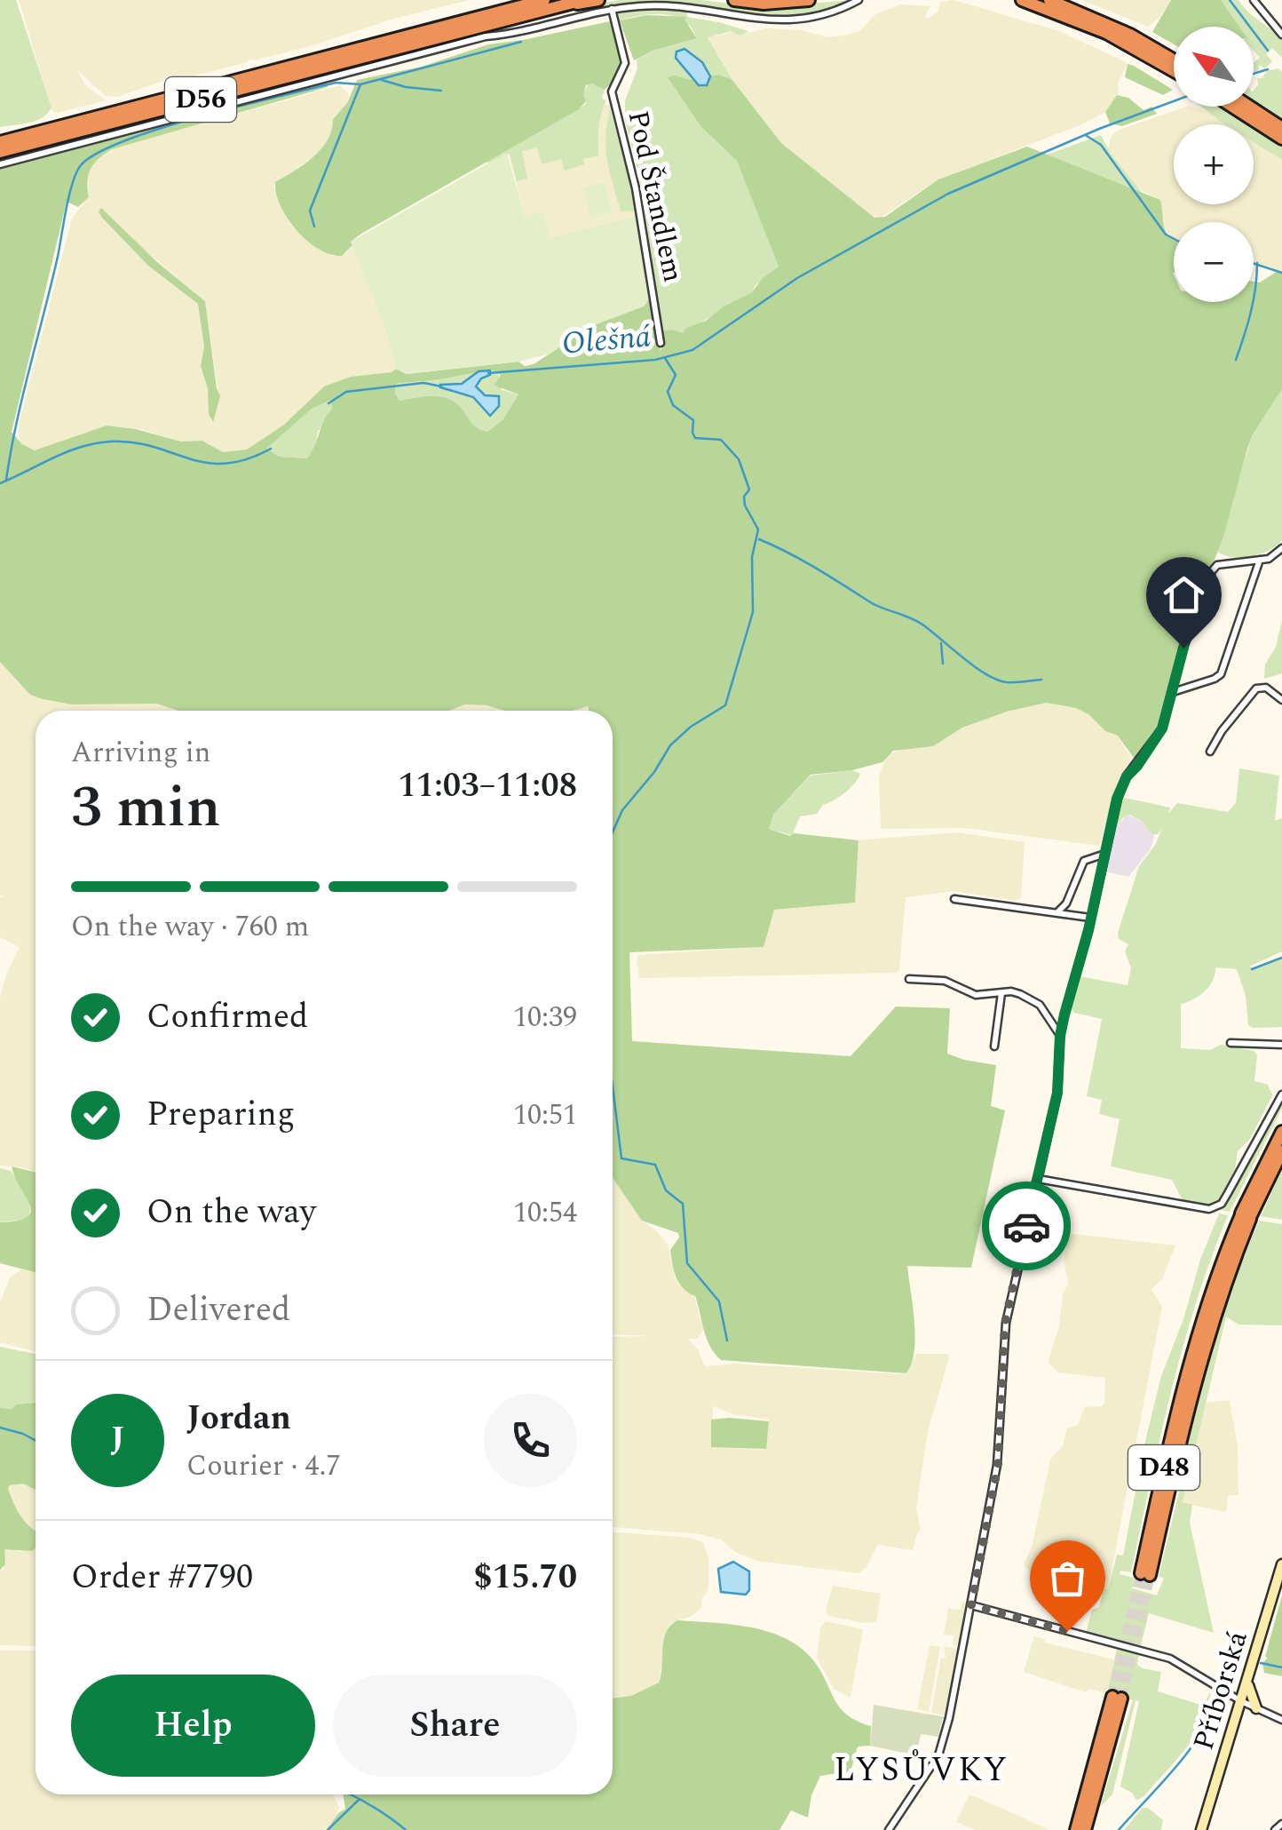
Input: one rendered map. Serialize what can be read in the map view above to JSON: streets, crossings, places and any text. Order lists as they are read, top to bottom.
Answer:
{
  "streets": {
    "highway": ["D56", "D48"],
    "main road": ["Příborská"],
    "street": ["Pod Štandlem"]
  },
  "districts": ["LYSŮVKY"],
  "water": ["Olešná"],
  "north": "top left",
  "page": {
    "map_buttons": ["+", "−"],
    "heading": ["3 min", "Arriving in", "11:03–11:08"],
    "panel": [
      "Jordan",
      "Courier · 4.7",
      "Order #7790",
      "$15.70"
    ],
    "bar": "On the way · 760 m",
    "list": [
      ["Confirmed", "10:39"],
      ["Preparing", "10:51"],
      ["On the way", "10:54"],
      "Delivered"
    ],
    "round": "J",
    "buttons": ["Help", "Share"]
  }
}
